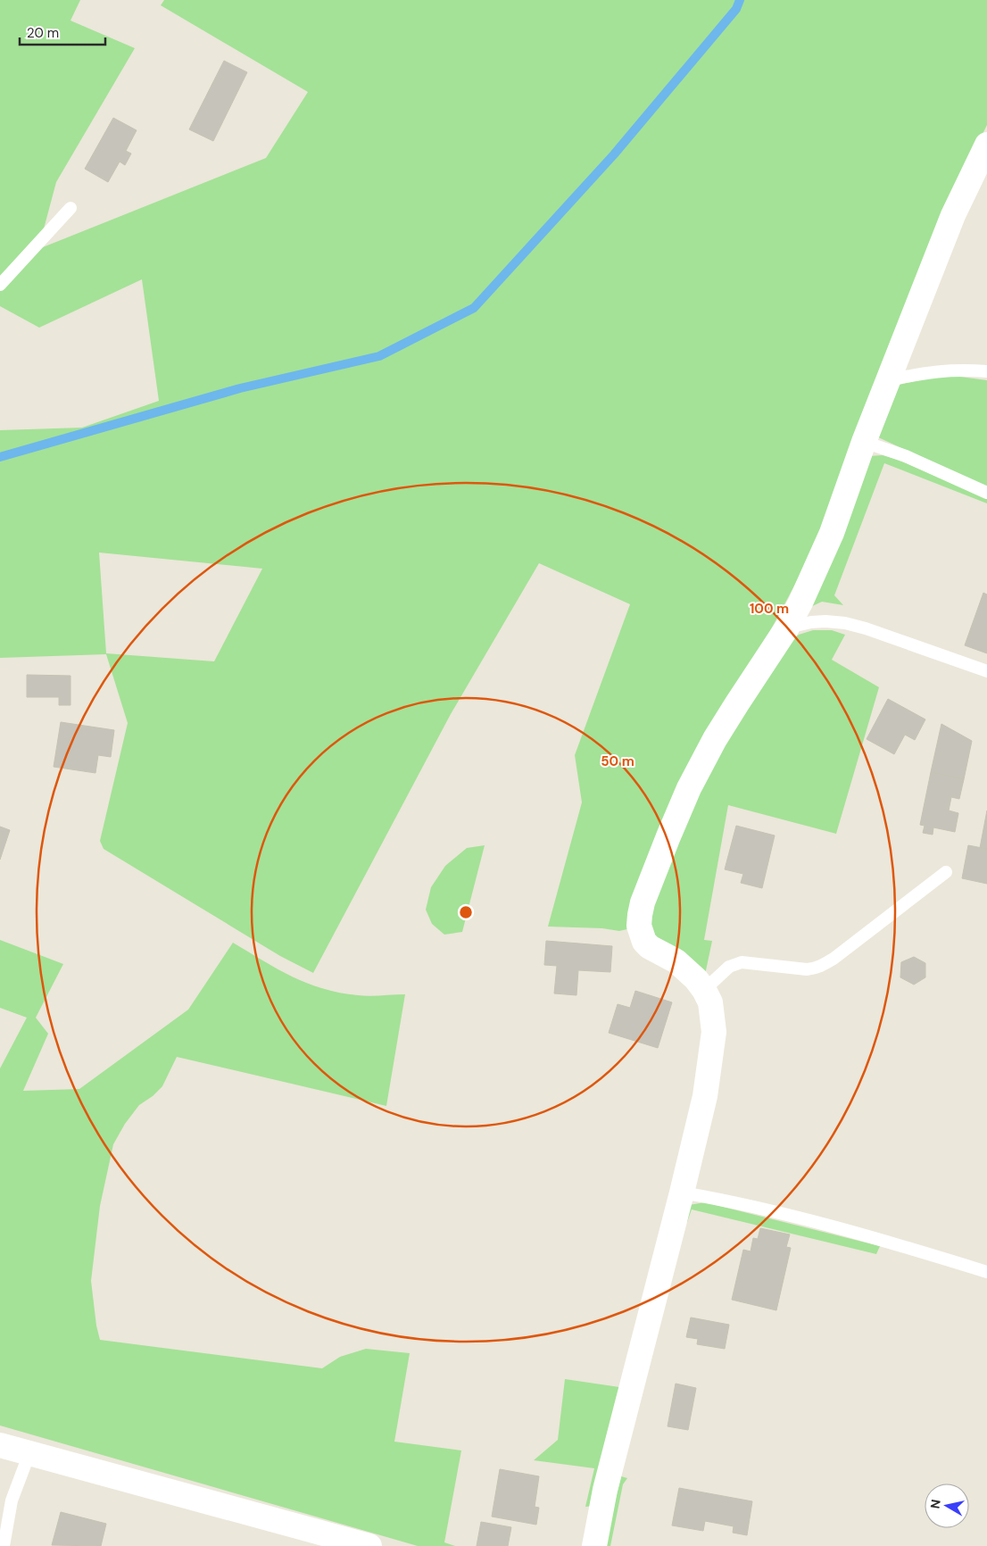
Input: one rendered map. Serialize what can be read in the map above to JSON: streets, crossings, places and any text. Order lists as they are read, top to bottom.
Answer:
{
  "scale_bar": "20 m",
  "north": "left",
  "rings": ["100 m", "50 m"]
}
